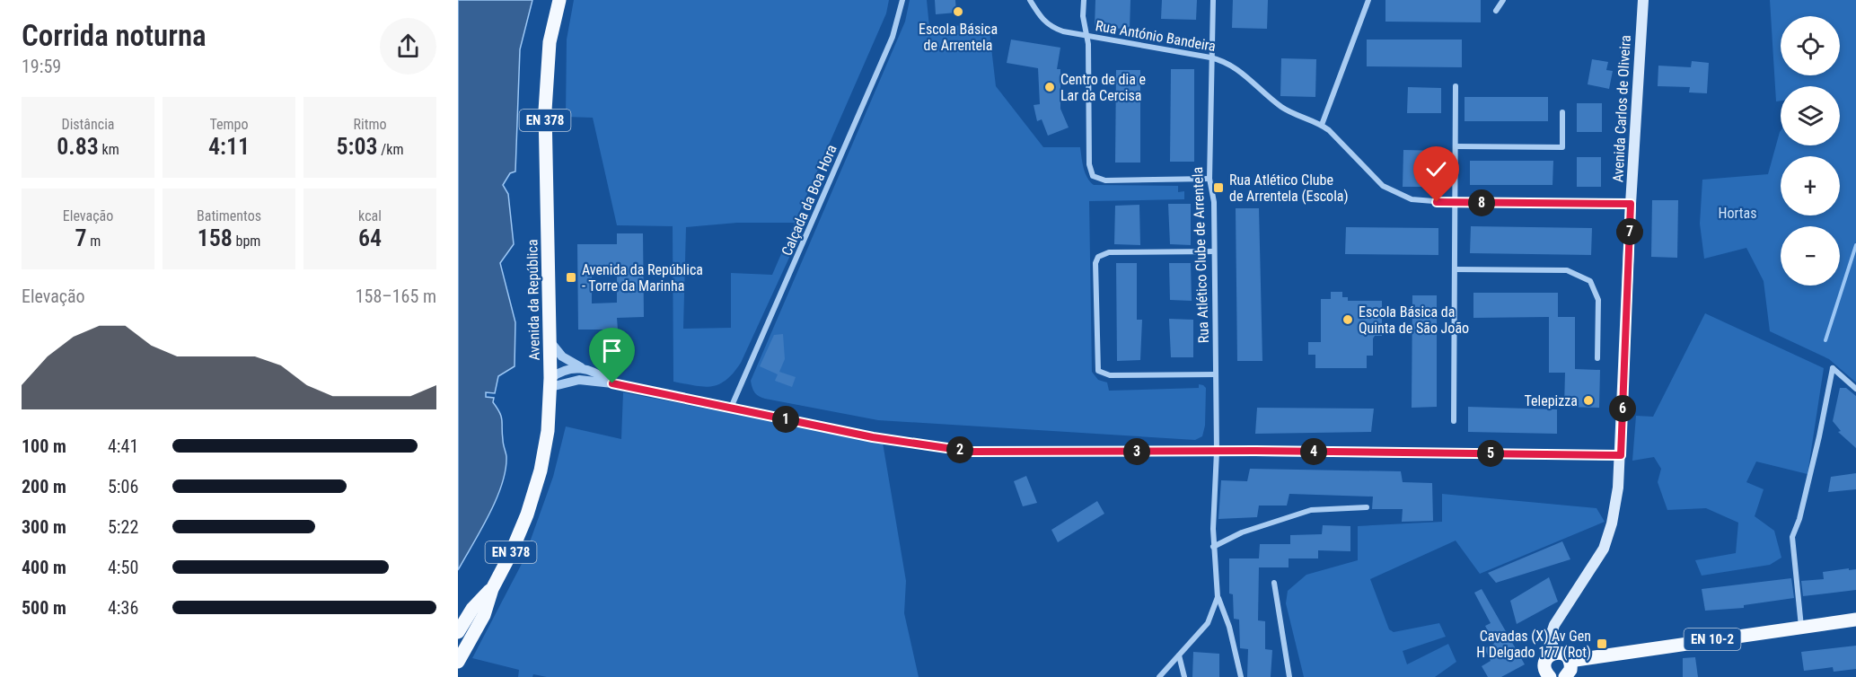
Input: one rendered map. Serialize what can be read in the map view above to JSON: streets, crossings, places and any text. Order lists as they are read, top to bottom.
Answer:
{
  "streets": {
    "main road": [
      "Avenida Carlos de Oliveira",
      "EN 378",
      "Avenida da República",
      "EN 10-2"
    ],
    "street": ["Rua António Bandeira", "Calçada da Boa Hora", "Rua Atlético Clube de Arrentela"]
  },
  "crossings": [
    ["Rua António Bandeira", "Avenida Carlos de Oliveira"],
    ["Rua António Bandeira", "Rua Atlético Clube de Arrentela"]
  ],
  "parks": ["Hortas"],
  "places": {
    "other": [
      "Escola Básica de Arrentela",
      "Centro de dia e Lar da Cercisa",
      "Escola Básica da Quinta de São João",
      "Telepizza"
    ],
    "transit": ["Rua Atlético Clube de Arrentela (Escola)", "Avenida da República - Torre da Marinha", "Cavadas (X) Av Gen H Delgado 177 (Rot)"]
  },
  "page": {
    "heading": ["Corrida noturna", "19:59"],
    "map_buttons": ["+", "−"],
    "stats": [
      ["Distância", "0.83 km"],
      ["Tempo", "4:11"],
      ["Ritmo", "5:03 /km"],
      ["Elevação", "7 m"],
      ["Batimentos", "158 bpm"],
      ["kcal", "64"]
    ],
    "pins": [
      "8",
      "7",
      "6",
      "1",
      "2",
      "3",
      "4",
      "5"
    ],
    "chart": ["Elevação", "158–165 m"],
    "list": [
      {
        "name": "100 m",
        "note": "4:41"
      },
      {
        "name": "200 m",
        "note": "5:06"
      },
      {
        "name": "300 m",
        "note": "5:22"
      },
      {
        "name": "400 m",
        "note": "4:50"
      },
      {
        "name": "500 m",
        "note": "4:36"
      }
    ]
  }
}
